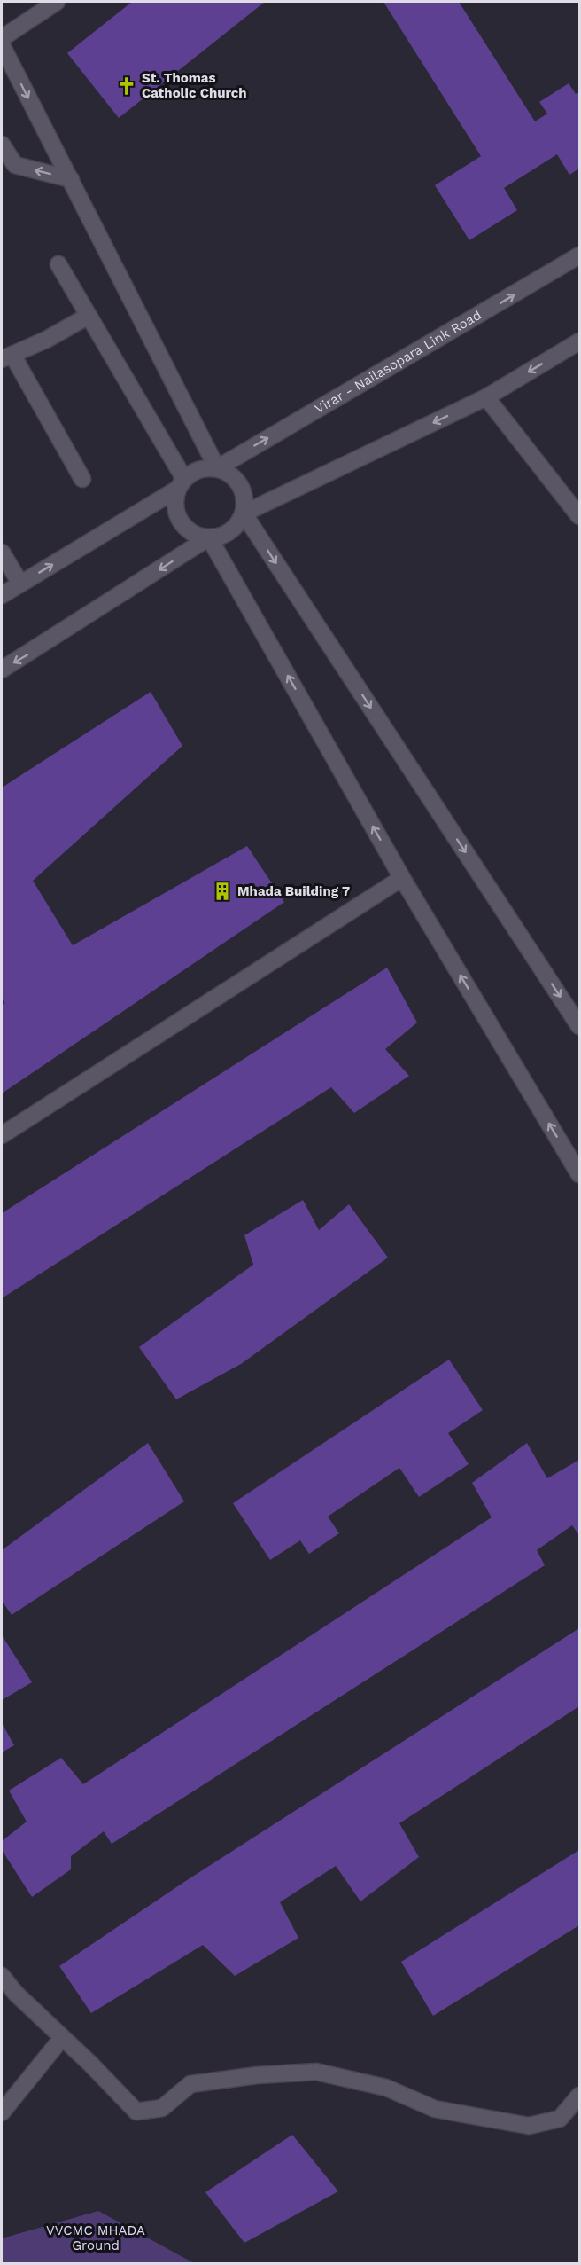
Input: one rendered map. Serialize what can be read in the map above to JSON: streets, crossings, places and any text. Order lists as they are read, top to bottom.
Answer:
{
  "streets": {
    "street": ["Virar - Nailasopara Link Road"]
  },
  "parks": ["VVCMC MHADA Ground"],
  "places": {
    "church": ["St. Thomas Catholic Church"],
    "building": ["Mhada Building 7"]
  }
}
